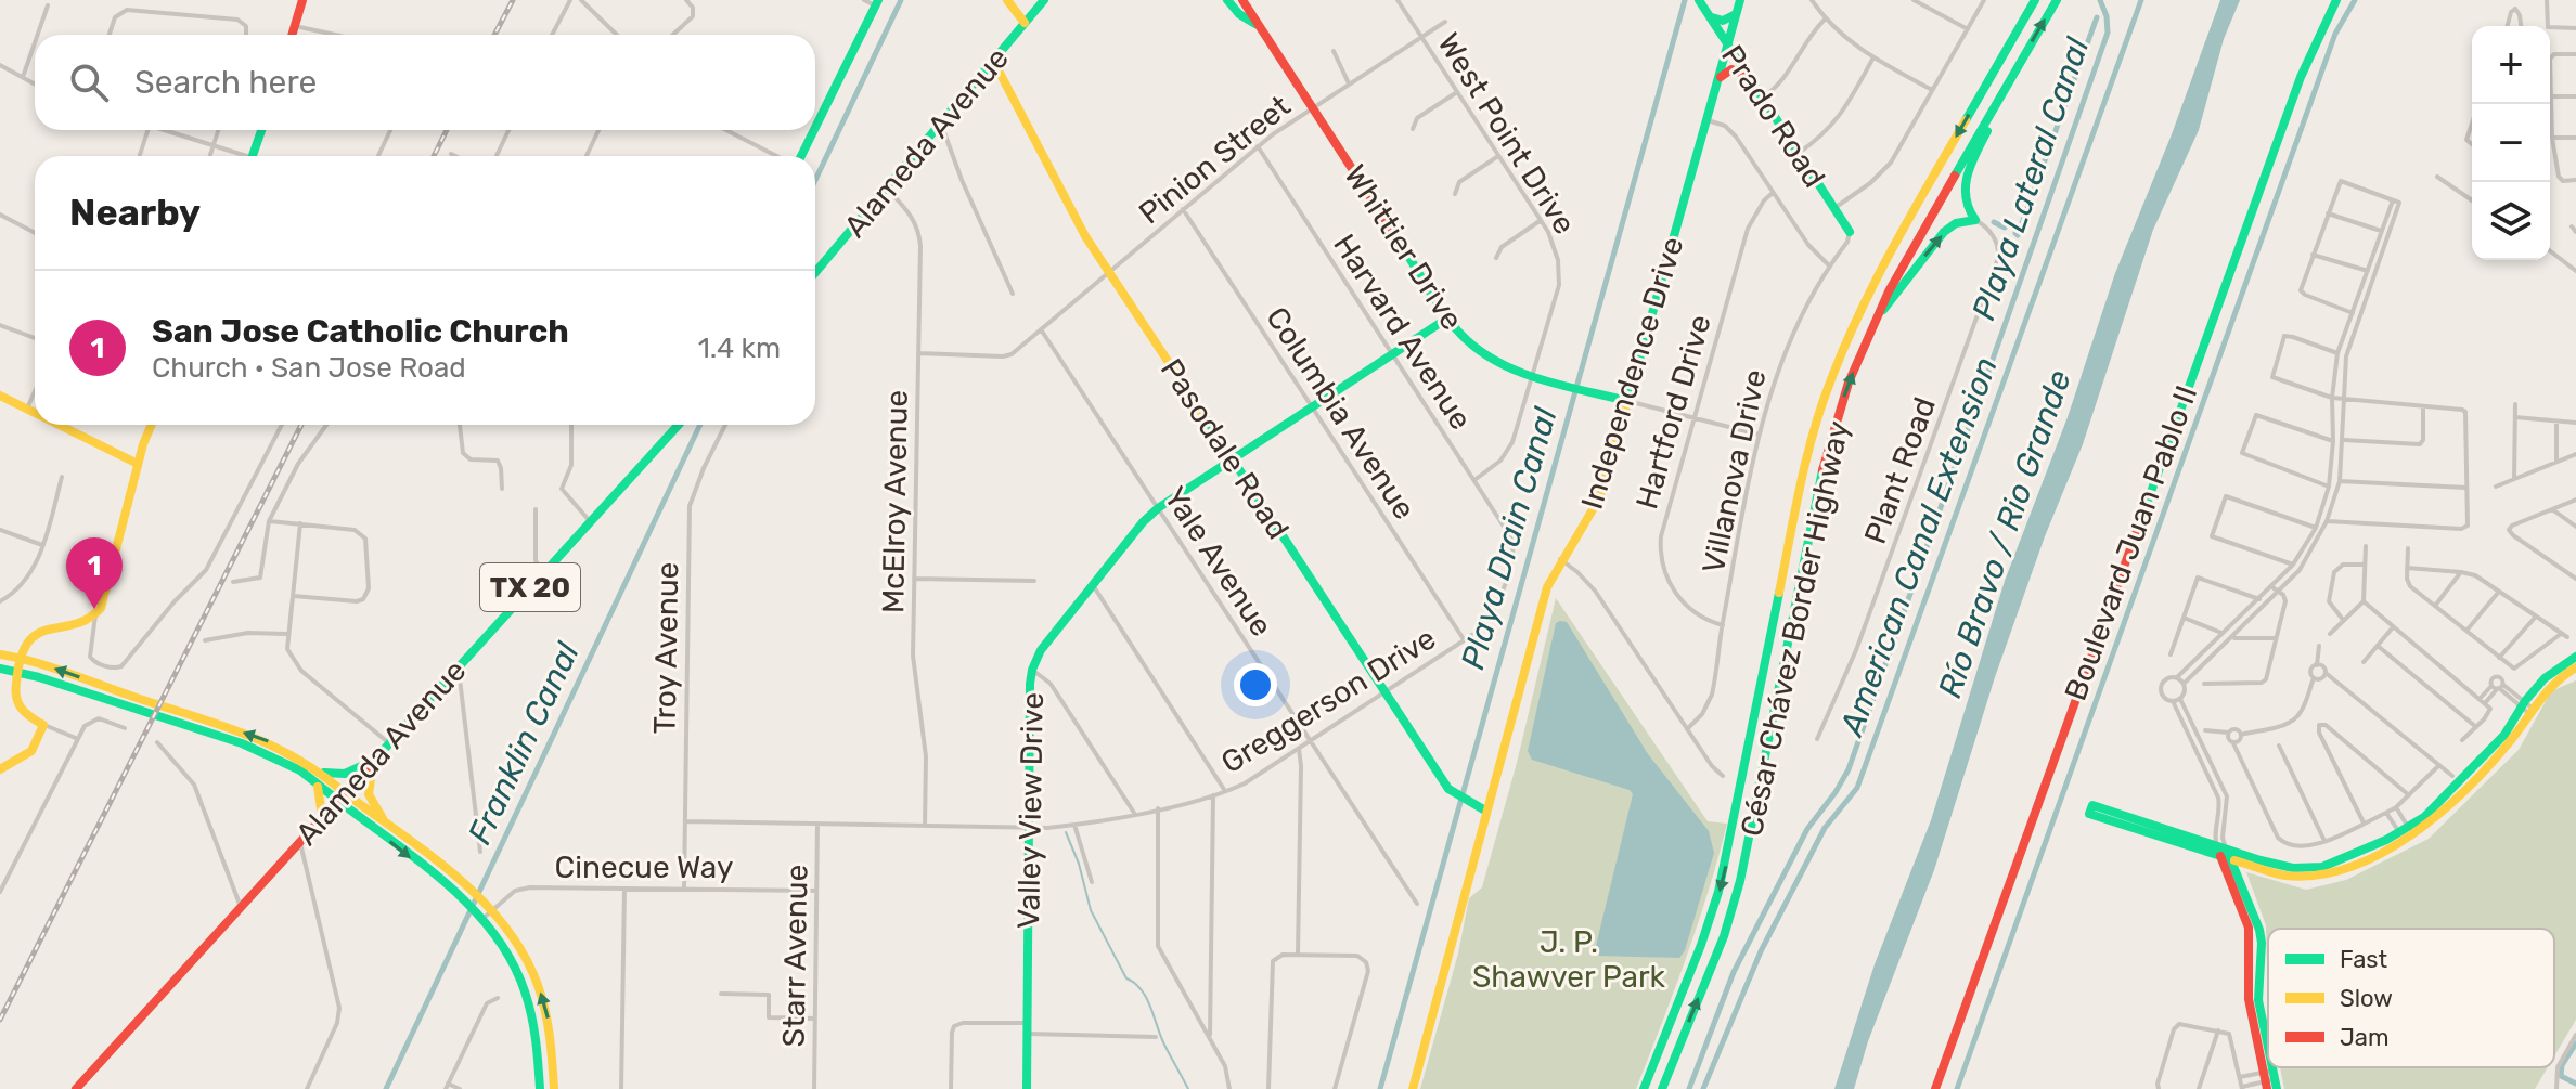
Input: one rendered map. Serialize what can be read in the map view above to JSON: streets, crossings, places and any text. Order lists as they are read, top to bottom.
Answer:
{
  "streets": {
    "main road": [
      "Prado Road",
      "Alameda Avenue",
      "Whittier Drive",
      "Independence Drive",
      "Pasodale Road",
      "Boulevard Juan Pablo II",
      "TX 20",
      "César Chávez Border Highway",
      "Valley View Drive"
    ],
    "street": [
      "West Point Drive",
      "Pinion Street",
      "Harvard Avenue",
      "Hartford Drive",
      "Columbia Avenue",
      "Plant Road",
      "Villanova Drive",
      "McElroy Avenue",
      "Yale Avenue",
      "Troy Avenue",
      "Greggerson Drive",
      "Cinecue Way",
      "Starr Avenue"
    ]
  },
  "crossings": [
    ["Prado Road", "Independence Drive"],
    ["Prado Road", "Villanova Drive"],
    ["West Point Drive", "Pinion Street"],
    ["West Point Drive", "Whittier Drive"],
    ["West Point Drive", "Harvard Avenue"],
    ["Alameda Avenue", "Pasodale Road"],
    ["Alameda Avenue", "McElroy Avenue"],
    ["Pinion Street", "Whittier Drive"],
    ["Pinion Street", "Harvard Avenue"],
    ["Pinion Street", "Columbia Avenue"],
    ["Pinion Street", "Pasodale Road"],
    ["Pinion Street", "McElroy Avenue"],
    ["Pinion Street", "Yale Avenue"],
    ["Whittier Drive", "Independence Drive"],
    ["Whittier Drive", "Hartford Drive"],
    ["Whittier Drive", "Villanova Drive"],
    ["Whittier Drive", "Valley View Drive"],
    ["Harvard Avenue", "Greggerson Drive"],
    ["Harvard Avenue", "Valley View Drive"],
    ["Independence Drive", "Pasodale Road"],
    ["Hartford Drive", "Villanova Drive"],
    ["Columbia Avenue", "Greggerson Drive"],
    ["Columbia Avenue", "Valley View Drive"],
    ["Pasodale Road", "Greggerson Drive"],
    ["Pasodale Road", "Valley View Drive"],
    ["McElroy Avenue", "Greggerson Drive"],
    ["Yale Avenue", "Greggerson Drive"],
    ["Yale Avenue", "Valley View Drive"],
    ["Troy Avenue", "Greggerson Drive"],
    ["Troy Avenue", "Cinecue Way"],
    ["Greggerson Drive", "Valley View Drive"],
    ["Greggerson Drive", "Starr Avenue"],
    ["Cinecue Way", "Starr Avenue"]
  ],
  "water": [
    "Playa Lateral Canal",
    "Río Bravo / Rio Grande",
    "Playa Drain Canal",
    "American Canal Extension",
    "Franklin Canal"
  ],
  "parks": ["J. P. Shawver Park"],
  "legend": ["Fast", "Slow", "Jam"],
  "page": {
    "map_buttons": ["+", "−"],
    "search": "Search here",
    "heading": "Nearby",
    "list": [
      {
        "mark": "1",
        "name": "San Jose Catholic Church",
        "note": "Church · San Jose Road",
        "value": "1.4 km"
      }
    ],
    "pins": "1"
  }
}
